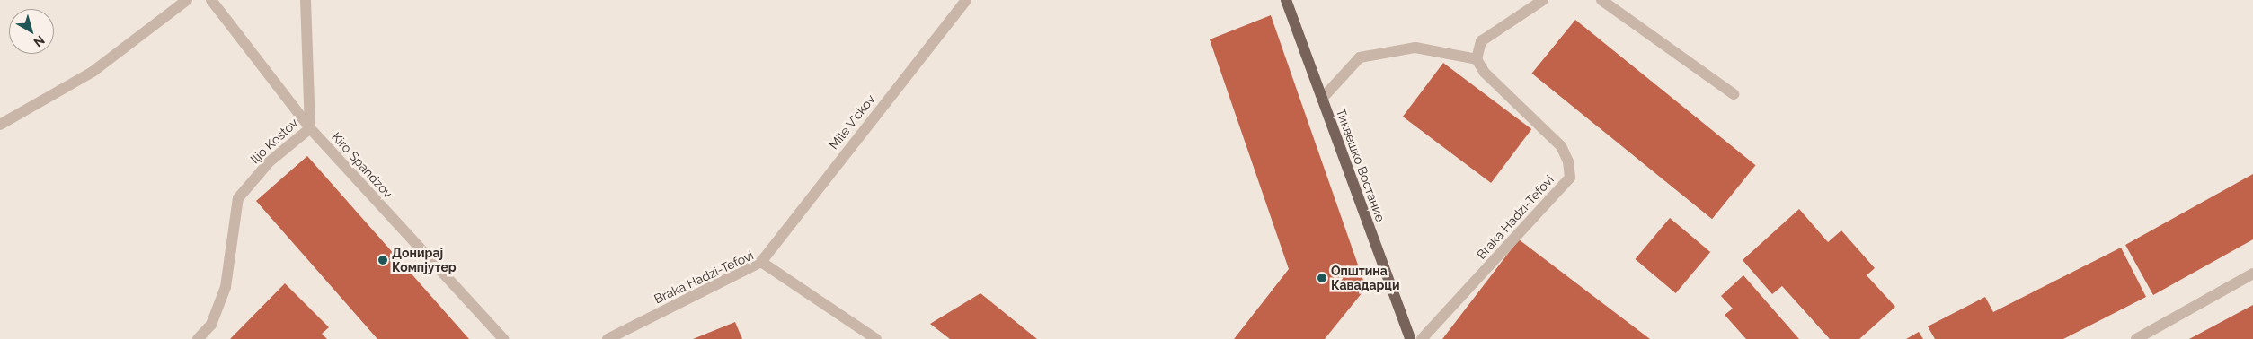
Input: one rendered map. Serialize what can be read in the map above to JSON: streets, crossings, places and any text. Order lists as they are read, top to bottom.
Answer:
{
  "streets": {
    "main road": ["Тиквешко Востание"],
    "street": [
      "Mile V'ckov",
      "Iljo Kostov",
      "Kiro Spandzov",
      "Braka Hadzi-Tefovi"
    ]
  },
  "crossings": [
    ["Mile V'ckov", "Braka Hadzi-Tefovi"],
    ["Iljo Kostov", "Kiro Spandzov"]
  ],
  "places": ["Донирај Компјутер", "Општина Кавадарци"],
  "north": "bottom right"
}
